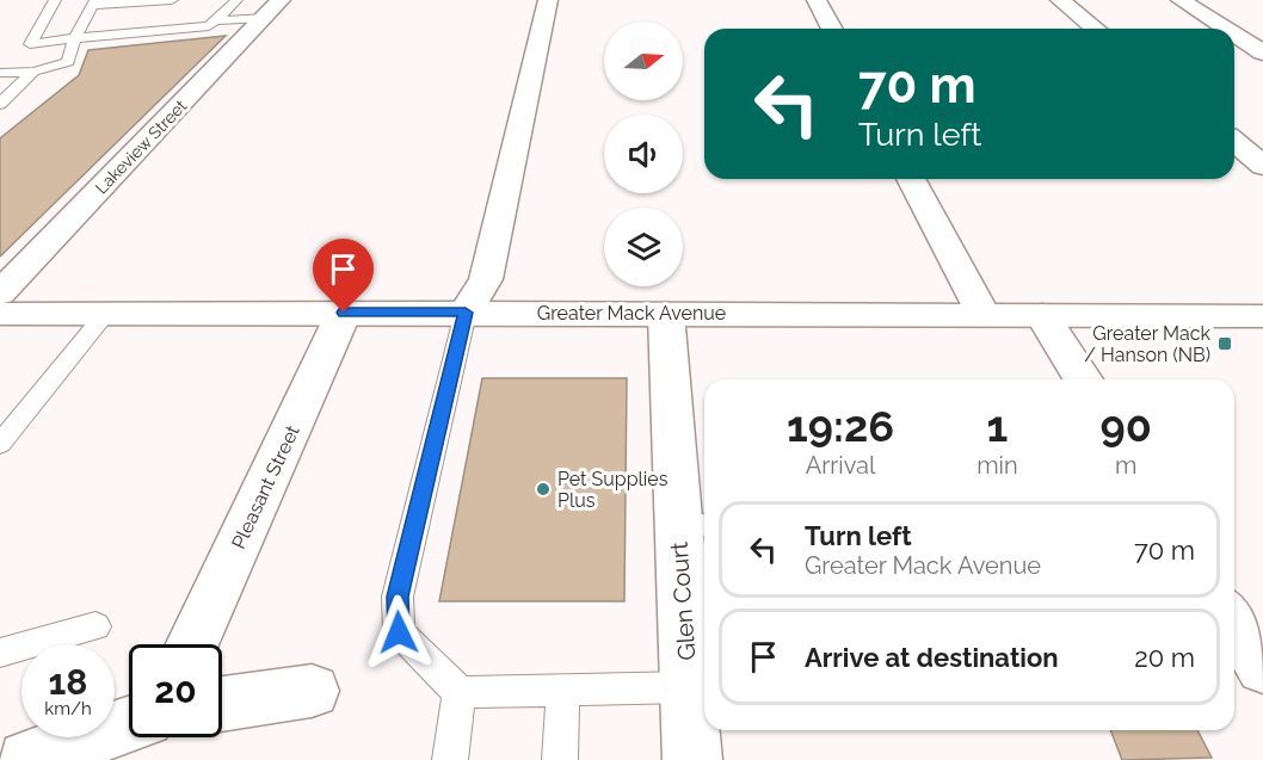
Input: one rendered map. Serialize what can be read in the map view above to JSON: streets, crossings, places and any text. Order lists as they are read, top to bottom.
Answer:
{
  "streets": {
    "street": [
      "Lakeview Street",
      "Greater Mack Avenue",
      "Pleasant Street",
      "Glen Court"
    ]
  },
  "crossings": [
    ["Greater Mack Avenue", "Pleasant Street"],
    ["Greater Mack Avenue", "Glen Court"]
  ],
  "places": {
    "transit": ["Greater Mack / Hanson (NB)"],
    "other": ["Pet Supplies Plus"]
  },
  "north": "right",
  "page": {
    "turn": ["70 m", "Turn left"],
    "eta": [
      "19:26",
      "Arrival",
      "1",
      "min",
      "90",
      "m"
    ],
    "list": [
      {
        "name": "Turn left",
        "note": "Greater Mack Avenue",
        "value": "70 m"
      },
      {
        "name": "Arrive at destination",
        "value": "20 m"
      }
    ],
    "speed": "18 km/h",
    "limit": "20"
  }
}
